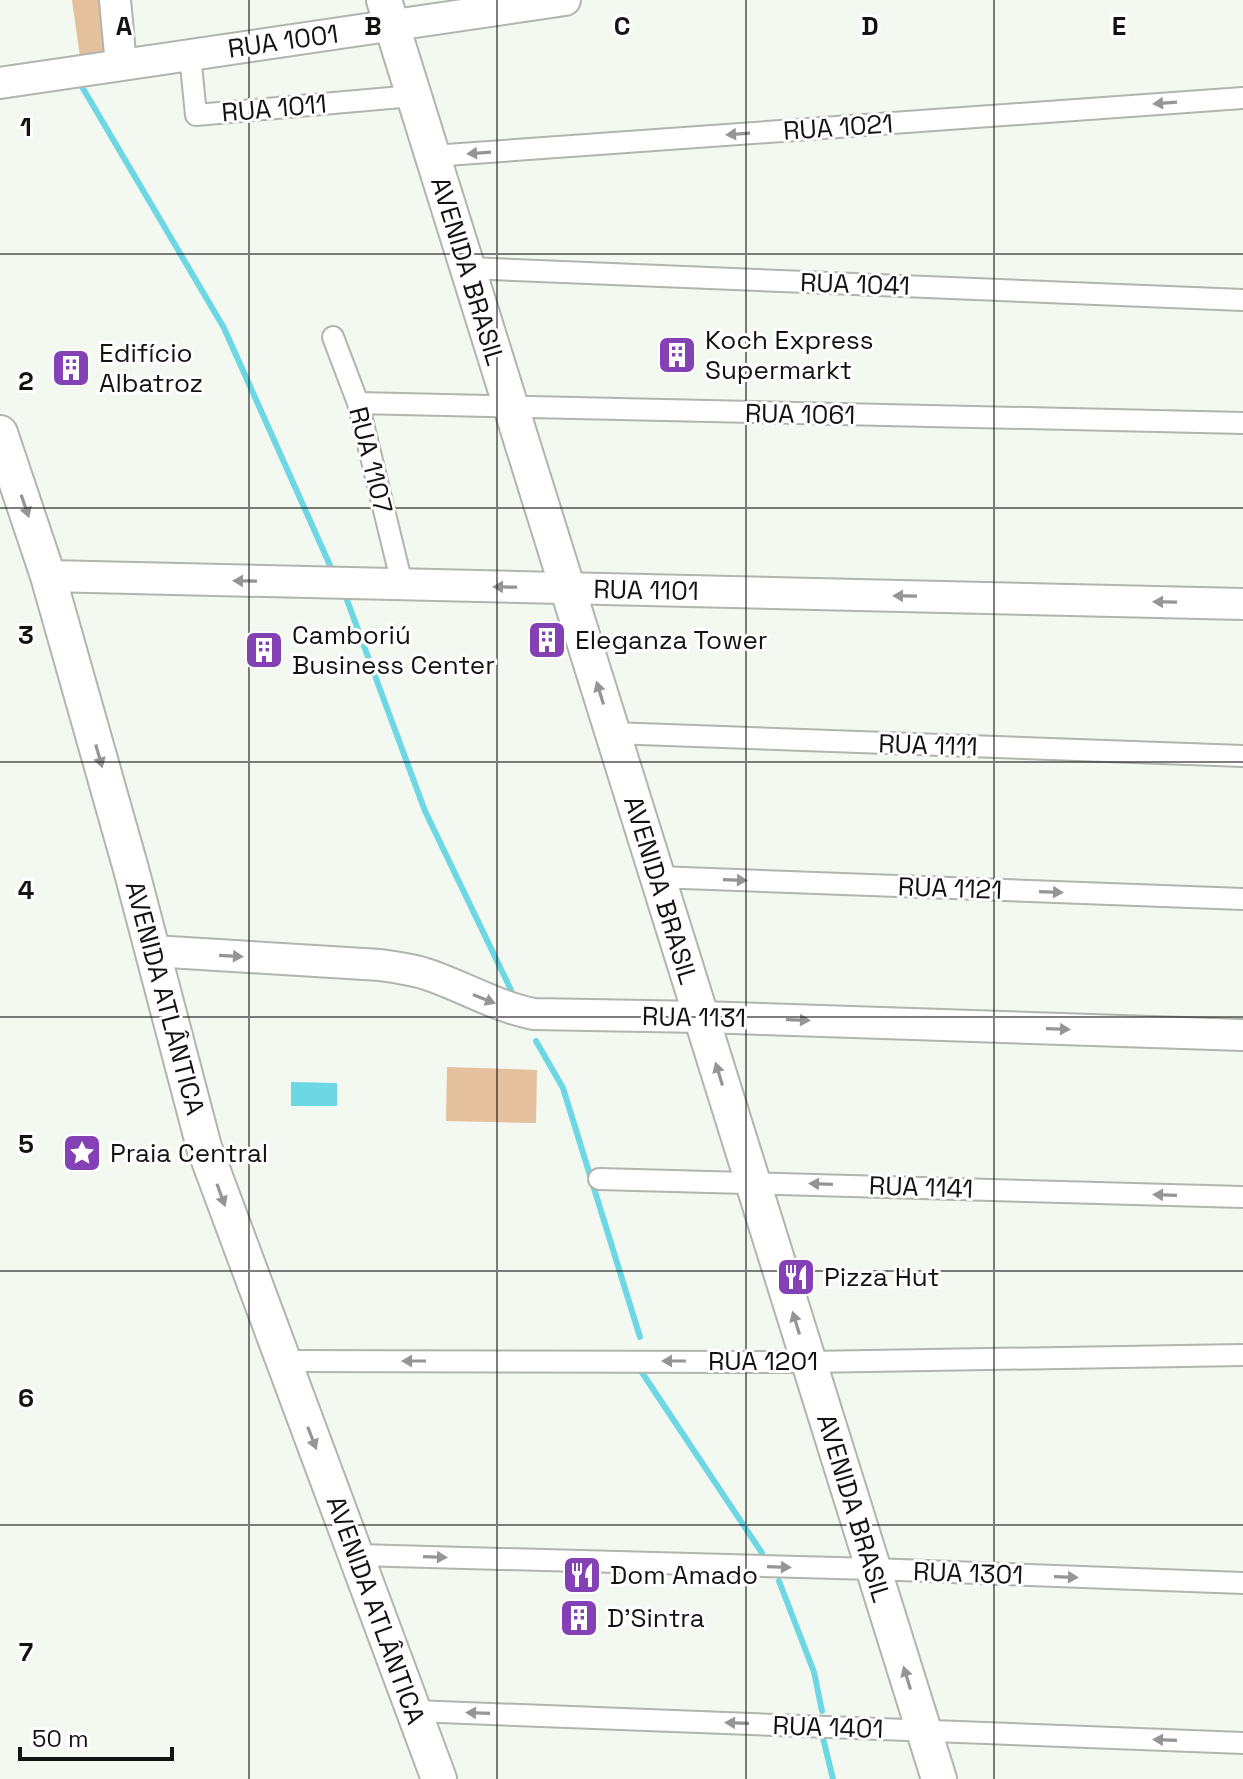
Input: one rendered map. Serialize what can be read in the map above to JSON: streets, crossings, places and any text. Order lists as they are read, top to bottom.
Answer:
{
  "streets": {
    "main road": ["AVENIDA BRASIL", "AVENIDA ATLÂNTICA"],
    "street": [
      "RUA 1001",
      "RUA 1011",
      "RUA 1021",
      "RUA 1041",
      "RUA 1061",
      "RUA 1107",
      "RUA 1101",
      "RUA 1111",
      "RUA 1121",
      "RUA 1131",
      "RUA 1141",
      "RUA 1201",
      "RUA 1301",
      "RUA 1401"
    ]
  },
  "crossings": [
    ["RUA 1001", "RUA 1011"],
    ["RUA 1001", "AVENIDA BRASIL"],
    ["RUA 1011", "AVENIDA BRASIL"],
    ["RUA 1021", "AVENIDA BRASIL"],
    ["AVENIDA BRASIL", "RUA 1041"],
    ["AVENIDA BRASIL", "RUA 1061"],
    ["AVENIDA BRASIL", "RUA 1101"],
    ["AVENIDA BRASIL", "RUA 1111"],
    ["AVENIDA BRASIL", "RUA 1121"],
    ["AVENIDA BRASIL", "RUA 1131"],
    ["AVENIDA BRASIL", "RUA 1141"],
    ["AVENIDA BRASIL", "RUA 1201"],
    ["AVENIDA BRASIL", "RUA 1301"],
    ["AVENIDA BRASIL", "RUA 1401"],
    ["RUA 1061", "RUA 1107"],
    ["RUA 1107", "RUA 1101"],
    ["RUA 1101", "AVENIDA ATLÂNTICA"],
    ["AVENIDA ATLÂNTICA", "RUA 1131"],
    ["AVENIDA ATLÂNTICA", "RUA 1201"],
    ["AVENIDA ATLÂNTICA", "RUA 1301"],
    ["AVENIDA ATLÂNTICA", "RUA 1401"]
  ],
  "one_way": [
    "RUA 1021",
    "AVENIDA BRASIL",
    "RUA 1101",
    "RUA 1121",
    "AVENIDA ATLÂNTICA",
    "RUA 1131",
    "RUA 1141",
    "RUA 1201",
    "RUA 1301",
    "RUA 1401"
  ],
  "places": {
    "building": [
      "Koch Express Supermarkt",
      "Edifício Albatroz",
      "Eleganza Tower",
      "Camboriú Business Center",
      "D'Sintra"
    ],
    "place": ["Praia Central"],
    "restaurant": ["Pizza Hut", "Dom Amado"]
  },
  "scale_bar": "50 m",
  "grid": {
    "columns": [
      "A",
      "B",
      "C",
      "D",
      "E"
    ],
    "rows": [
      "1",
      "2",
      "3",
      "4",
      "5",
      "6",
      "7"
    ]
  }
}
